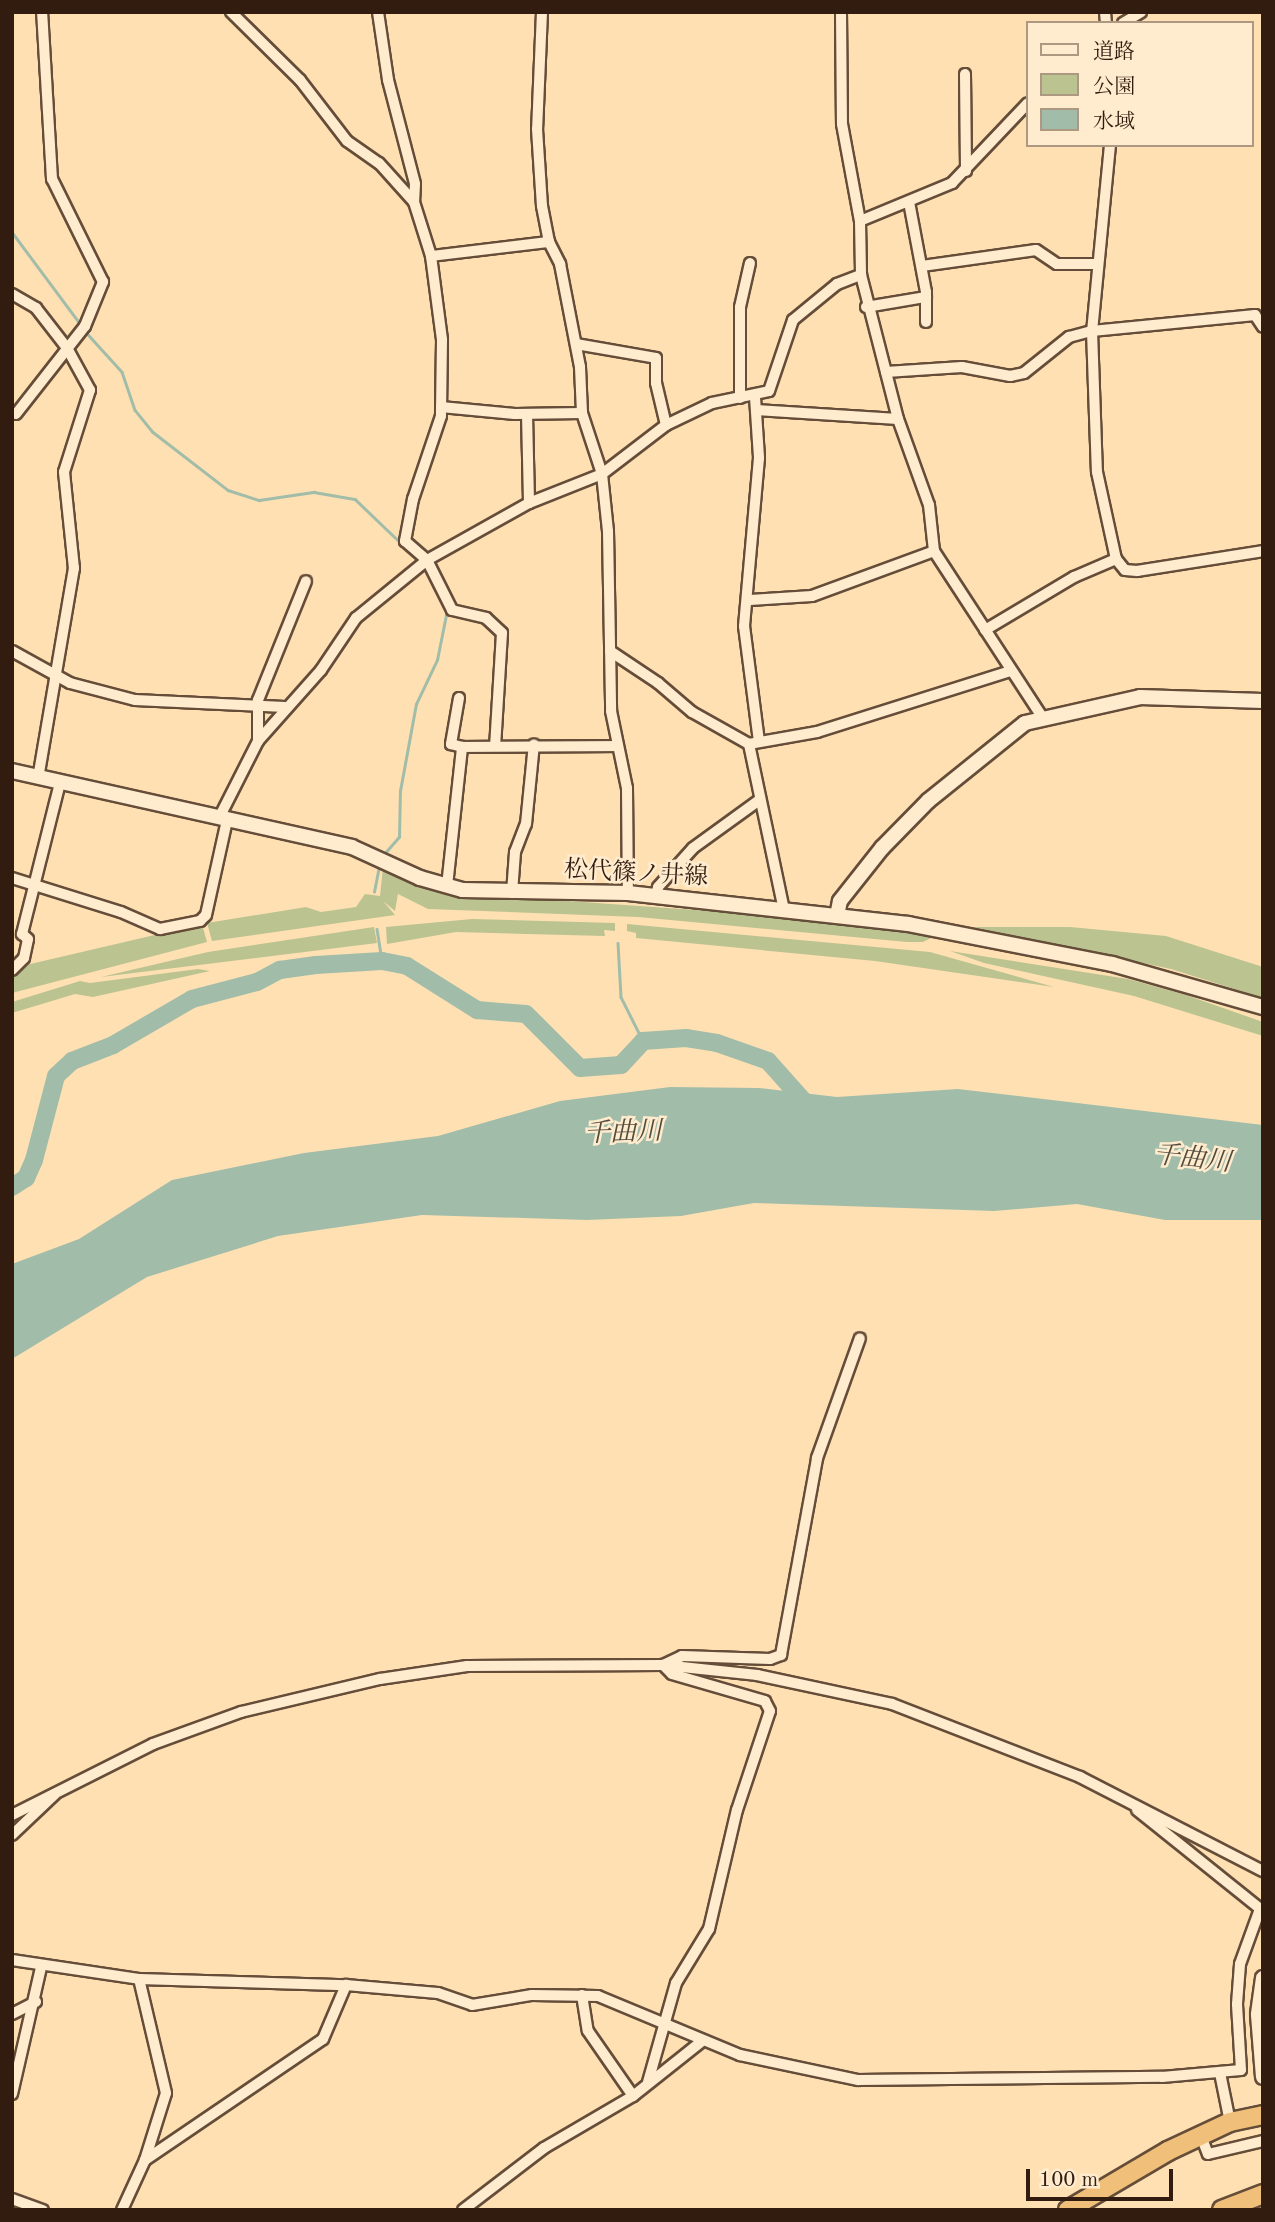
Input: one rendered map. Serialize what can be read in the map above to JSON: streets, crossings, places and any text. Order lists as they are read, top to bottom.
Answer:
{
  "streets": {
    "main road": ["松代篠ノ井線"]
  },
  "water": ["千曲川"],
  "legend": ["道路", "公園", "水域"],
  "scale_bar": "100 m"
}
